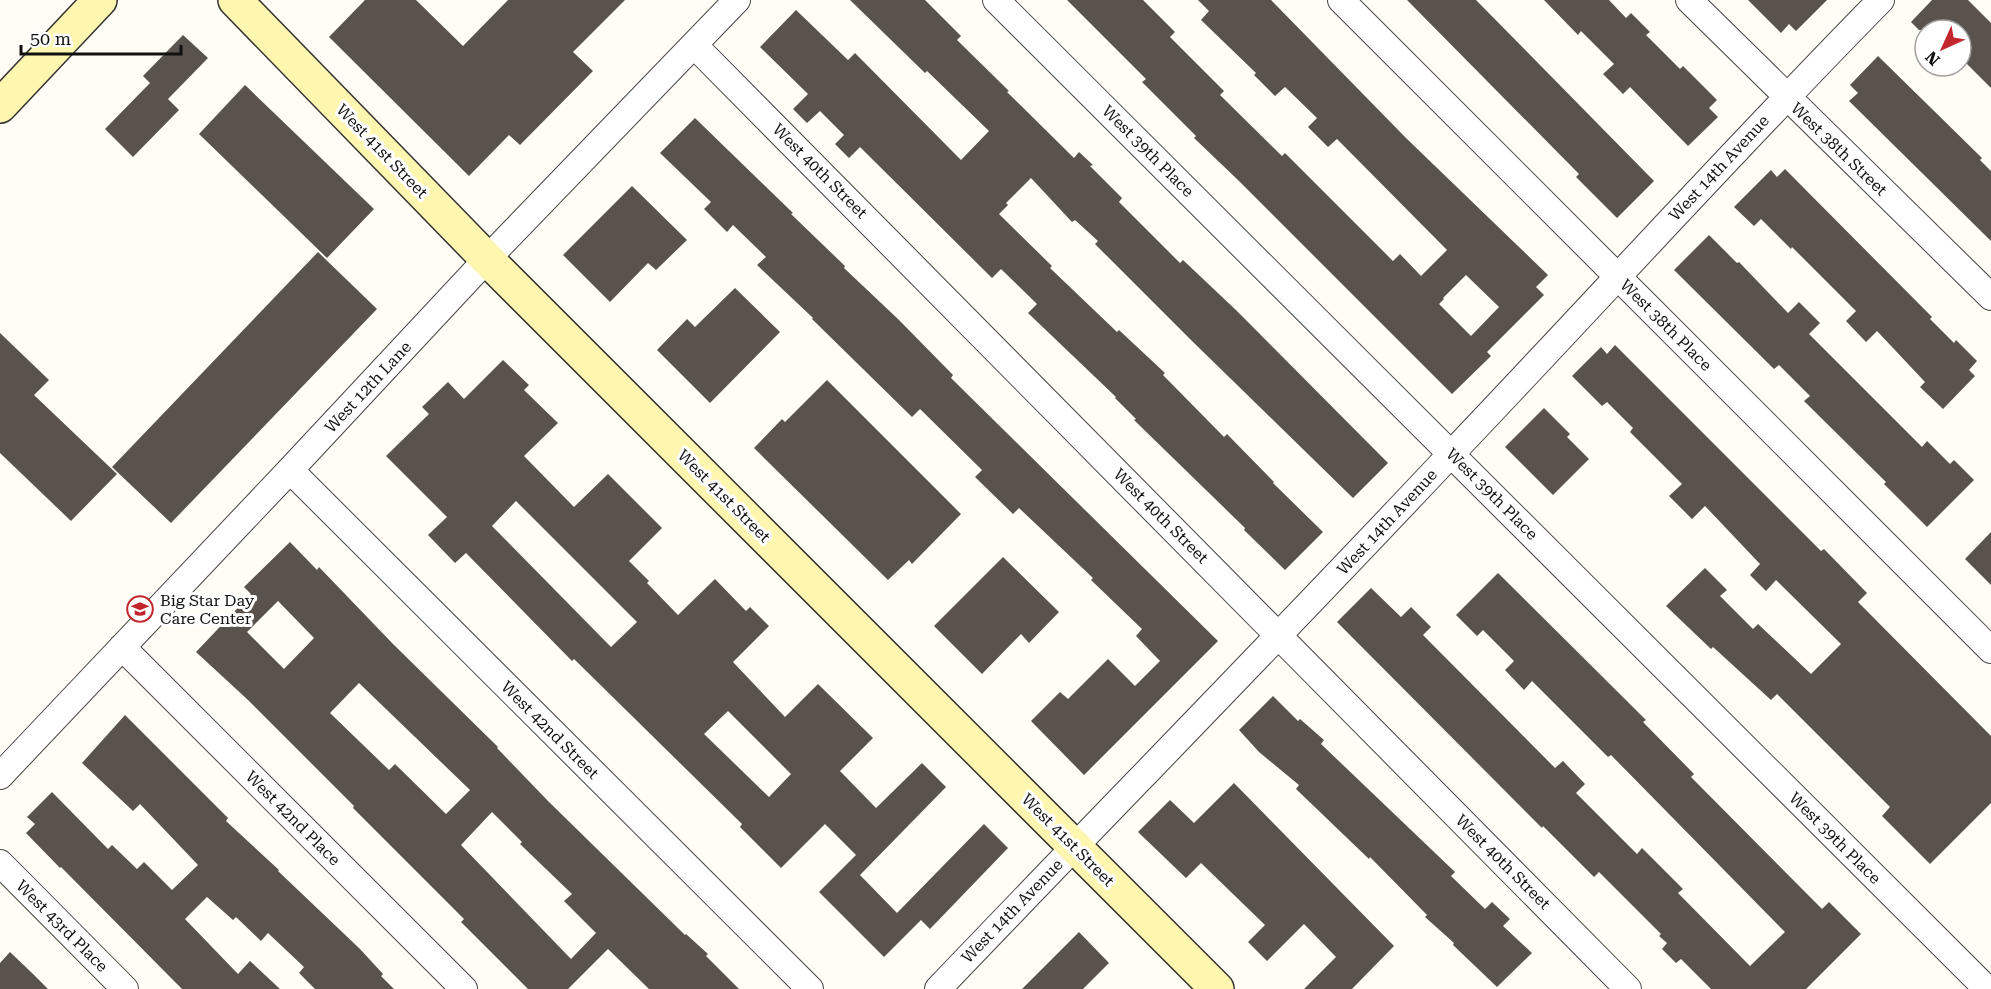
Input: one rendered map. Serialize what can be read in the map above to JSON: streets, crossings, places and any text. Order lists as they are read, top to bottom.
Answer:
{
  "streets": {
    "street": [
      "West 38th Street",
      "West 41st Street",
      "West 39th Place",
      "West 14th Avenue",
      "West 40th Street",
      "West 38th Place",
      "West 12th Lane",
      "West 42nd Street",
      "West 42nd Place",
      "West 43rd Place"
    ]
  },
  "crossings": [
    ["West 38th Street", "West 14th Avenue"],
    ["West 41st Street", "West 14th Avenue"],
    ["West 41st Street", "West 12th Lane"],
    ["West 39th Place", "West 14th Avenue"],
    ["West 14th Avenue", "West 40th Street"],
    ["West 14th Avenue", "West 38th Place"],
    ["West 40th Street", "West 12th Lane"],
    ["West 12th Lane", "West 42nd Street"],
    ["West 12th Lane", "West 42nd Place"]
  ],
  "places": {
    "school or university": ["Big Star Day Care Center"]
  },
  "scale_bar": "50 m",
  "north": "bottom left"
}
